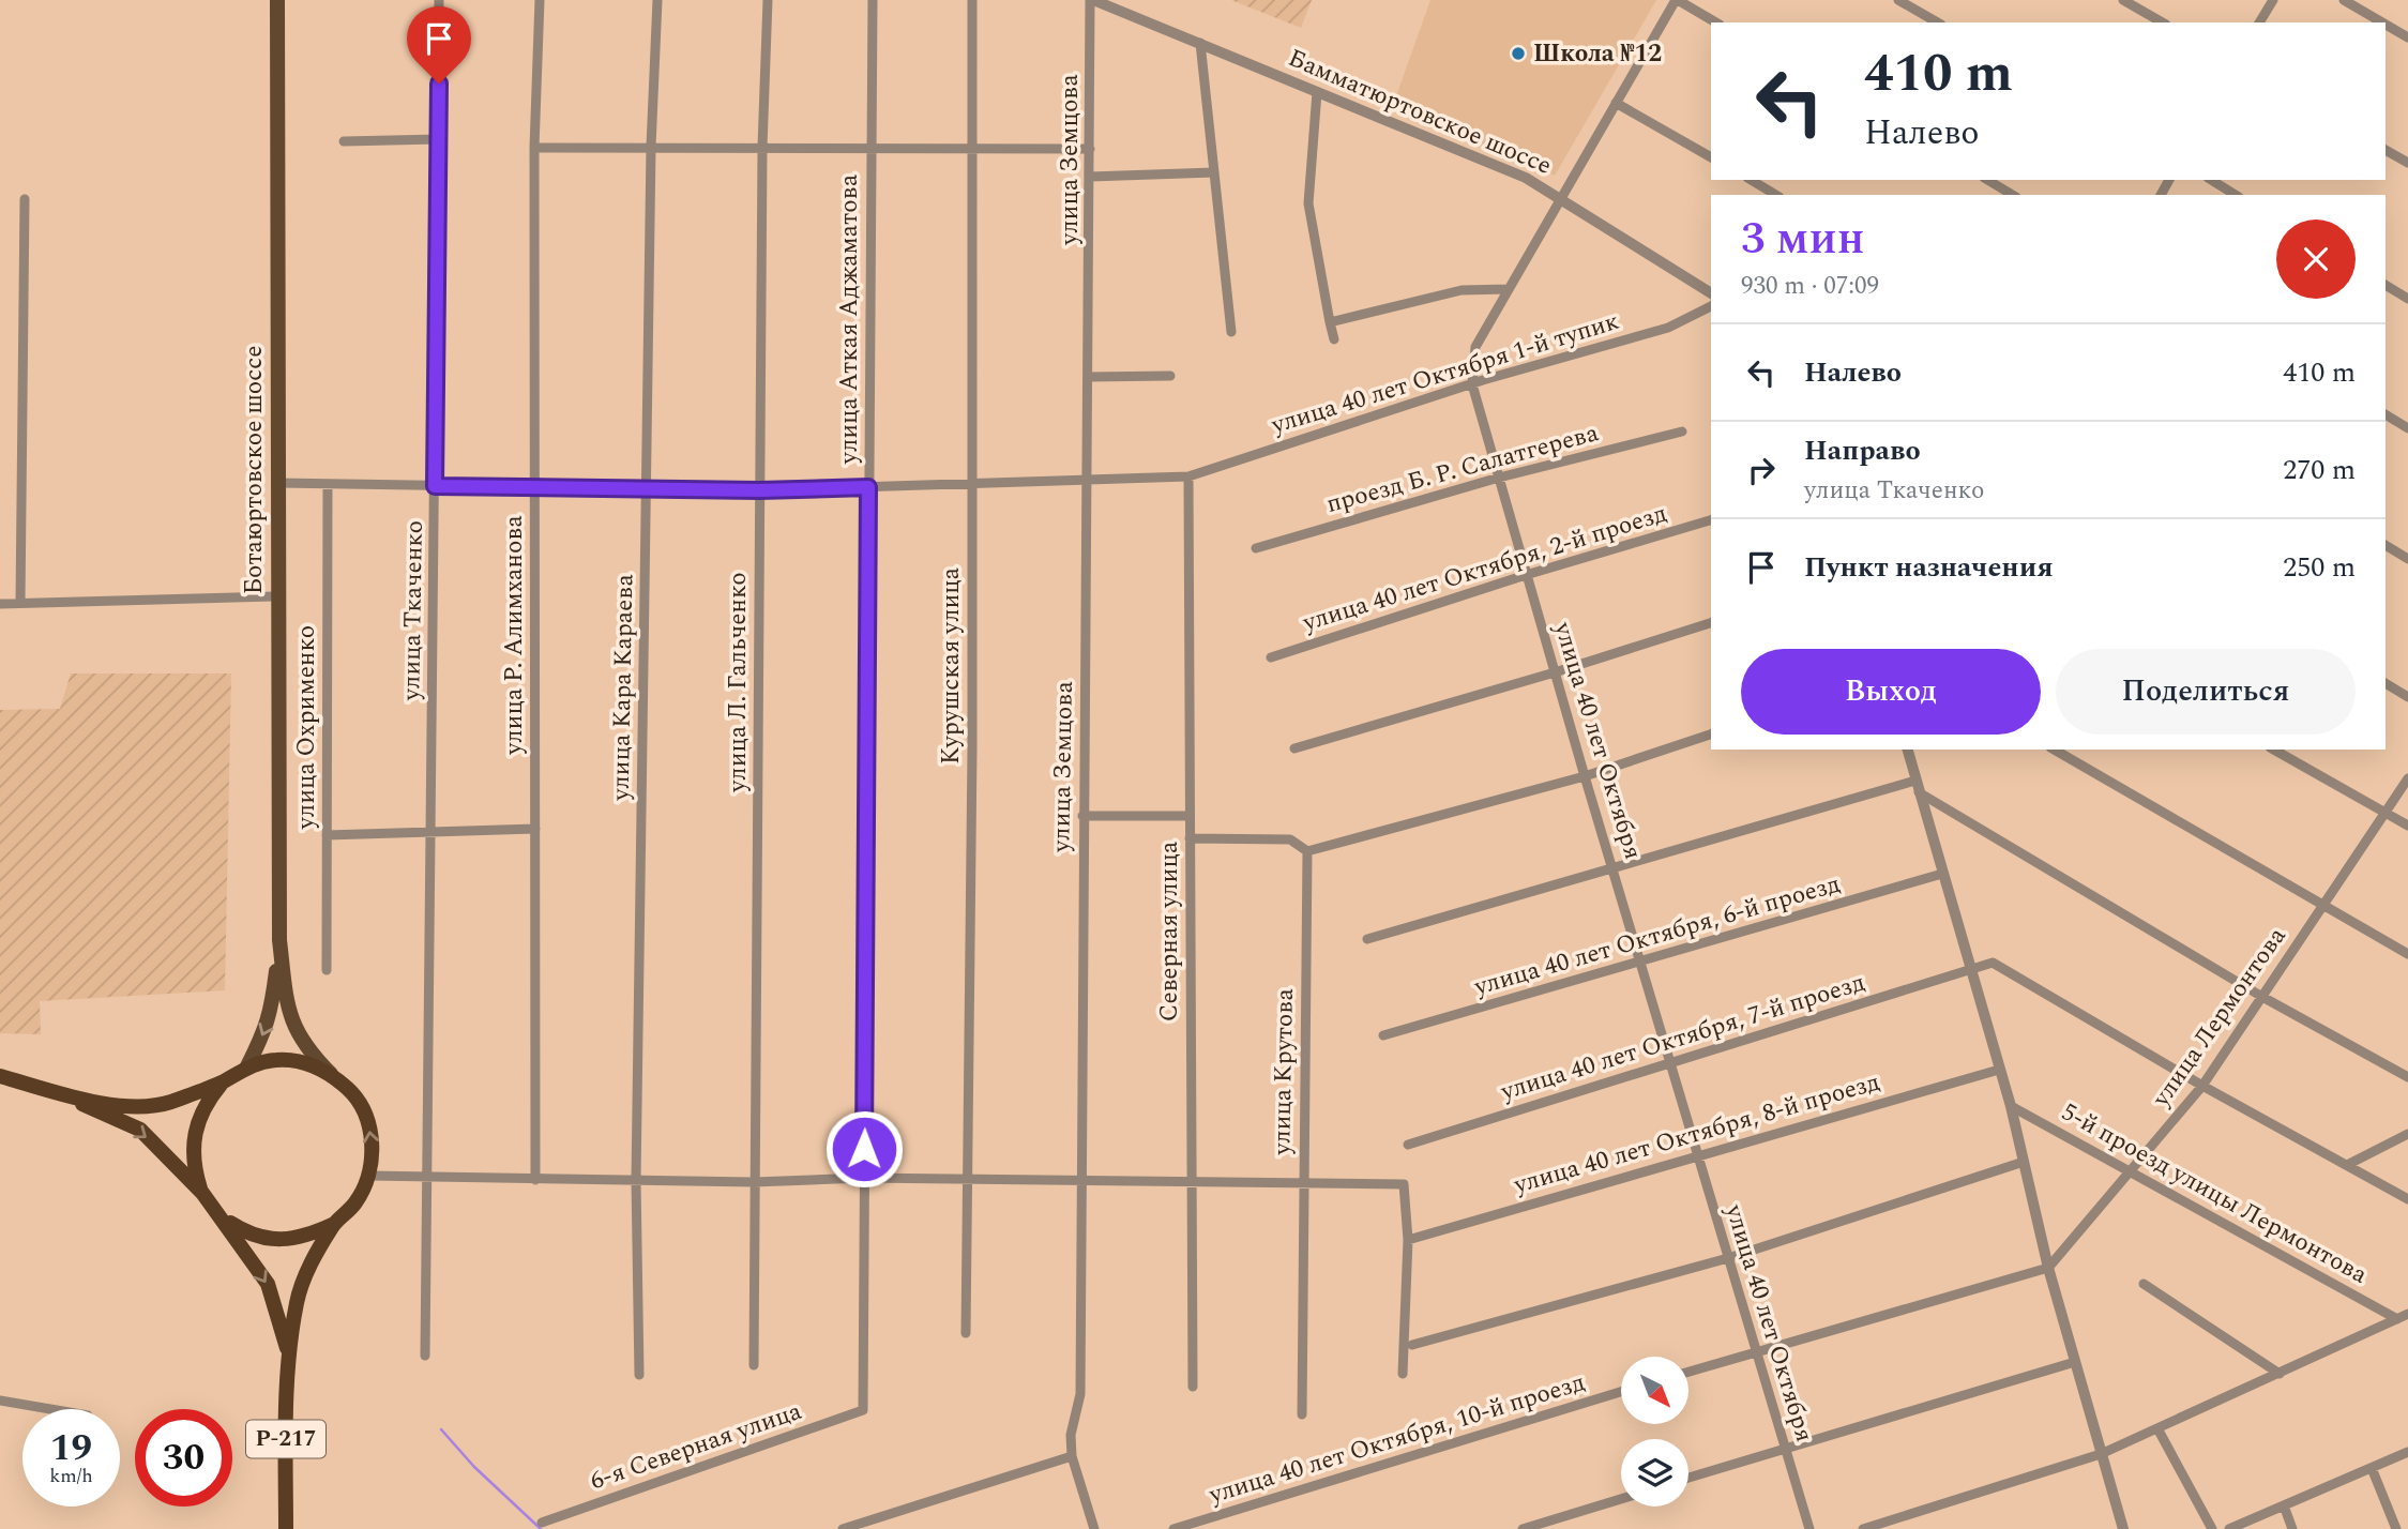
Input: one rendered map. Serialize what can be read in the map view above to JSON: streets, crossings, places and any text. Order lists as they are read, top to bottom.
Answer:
{
  "streets": {
    "highway": ["Р-217"],
    "main road": ["Ботаюртовское шоссе"],
    "street": [
      "Бамматюртовское шоссе",
      "улица Земцова",
      "улица Аткая Аджаматова",
      "улица 40 лет Октября 1-й тупик",
      "проезд Б. Р. Салатгерева",
      "улица 40 лет Октября, 2-й проезд",
      "улица Ткаченко",
      "улица Р. Алимханова",
      "Курушская улица",
      "улица Л. Гальченко",
      "улица Кара Караева",
      "улица Охрименко",
      "улица 40 лет Октября",
      "Северная улица",
      "улица 40 лет Октября, 6-й проезд",
      "улица Лермонтова",
      "улица 40 лет Октября, 7-й проезд",
      "улица Крутова",
      "улица 40 лет Октября, 8-й проезд",
      "5-й проезд улицы Лермонтова",
      "улица 40 лет Октября, 10-й проезд",
      "6-я Северная улица"
    ]
  },
  "crossings": [
    ["Бамматюртовское шоссе", "улица Земцова"],
    ["Бамматюртовское шоссе", "улица 40 лет Октября"],
    ["улица Земцова", "улица 40 лет Октября 1-й тупик"],
    ["улица Аткая Аджаматова", "улица 40 лет Октября 1-й тупик"],
    ["улица Аткая Аджаматова", "6-я Северная улица"],
    ["улица 40 лет Октября 1-й тупик", "Ботаюртовское шоссе"],
    ["улица 40 лет Октября 1-й тупик", "улица Ткаченко"],
    ["улица 40 лет Октября 1-й тупик", "улица Р. Алимханова"],
    ["улица 40 лет Октября 1-й тупик", "Курушская улица"],
    ["улица 40 лет Октября 1-й тупик", "улица Л. Гальченко"],
    ["улица 40 лет Октября 1-й тупик", "улица Кара Караева"],
    ["улица 40 лет Октября 1-й тупик", "улица Охрименко"],
    ["улица 40 лет Октября 1-й тупик", "улица 40 лет Октября"],
    ["улица 40 лет Октября 1-й тупик", "Северная улица"],
    ["проезд Б. Р. Салатгерева", "улица 40 лет Октября"],
    ["улица 40 лет Октября, 2-й проезд", "улица 40 лет Октября"],
    ["улица 40 лет Октября", "улица 40 лет Октября, 6-й проезд"],
    ["улица 40 лет Октября", "улица 40 лет Октября, 7-й проезд"],
    ["улица 40 лет Октября", "улица 40 лет Октября, 8-й проезд"],
    ["улица Лермонтова", "5-й проезд улицы Лермонтова"]
  ],
  "places": ["Школа №12"],
  "north": "bottom right",
  "page": {
    "turn": ["410 m", "Налево"],
    "heading": ["3 мин", "930 m · 07:09"],
    "list": [
      {
        "name": "Налево",
        "value": "410 m"
      },
      {
        "name": "Направо",
        "note": "улица Ткаченко",
        "value": "270 m"
      },
      {
        "name": "Пункт назначения",
        "value": "250 m"
      }
    ],
    "buttons": ["Выход", "Поделиться"],
    "speed": "19 km/h",
    "limit": "30"
  }
}
